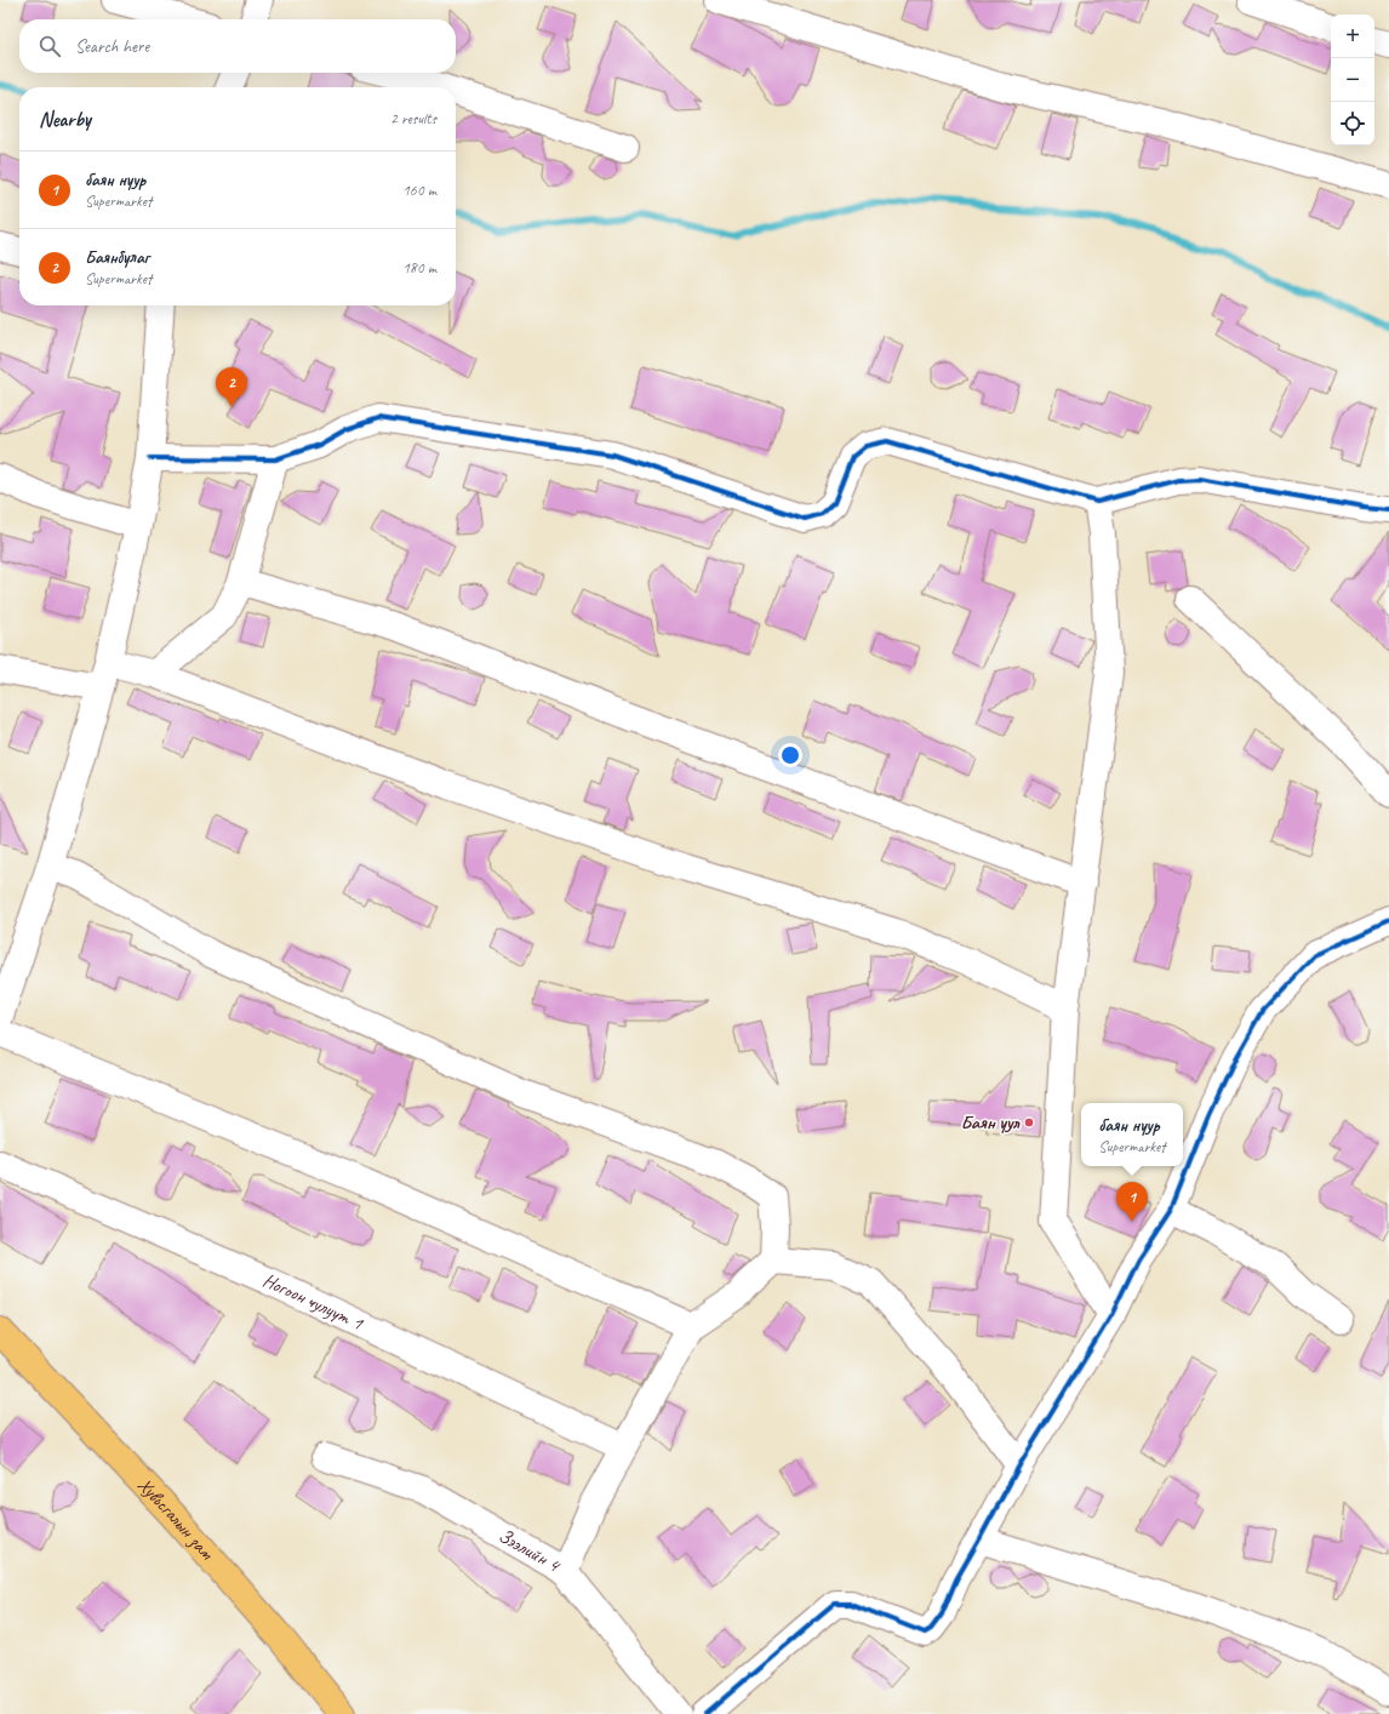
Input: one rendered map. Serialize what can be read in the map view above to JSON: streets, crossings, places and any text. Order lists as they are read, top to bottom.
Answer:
{
  "streets": {
    "main road": ["Хувьсгалын зам"],
    "street": ["Ногоон чулуут 1", "Зээлийн 4"]
  },
  "places": ["Баян уул"],
  "page": {
    "map_buttons": ["+", "−"],
    "search": "Search here",
    "heading": ["Nearby", "2 results"],
    "list": [
      {
        "mark": "1",
        "name": "баян нуур",
        "note": "Supermarket",
        "value": "160 m"
      },
      {
        "mark": "2",
        "name": "Баянбулаг",
        "note": "Supermarket",
        "value": "180 m"
      }
    ],
    "pins": ["2", "1"],
    "popup": ["баян нуур", "Supermarket"]
  }
}
